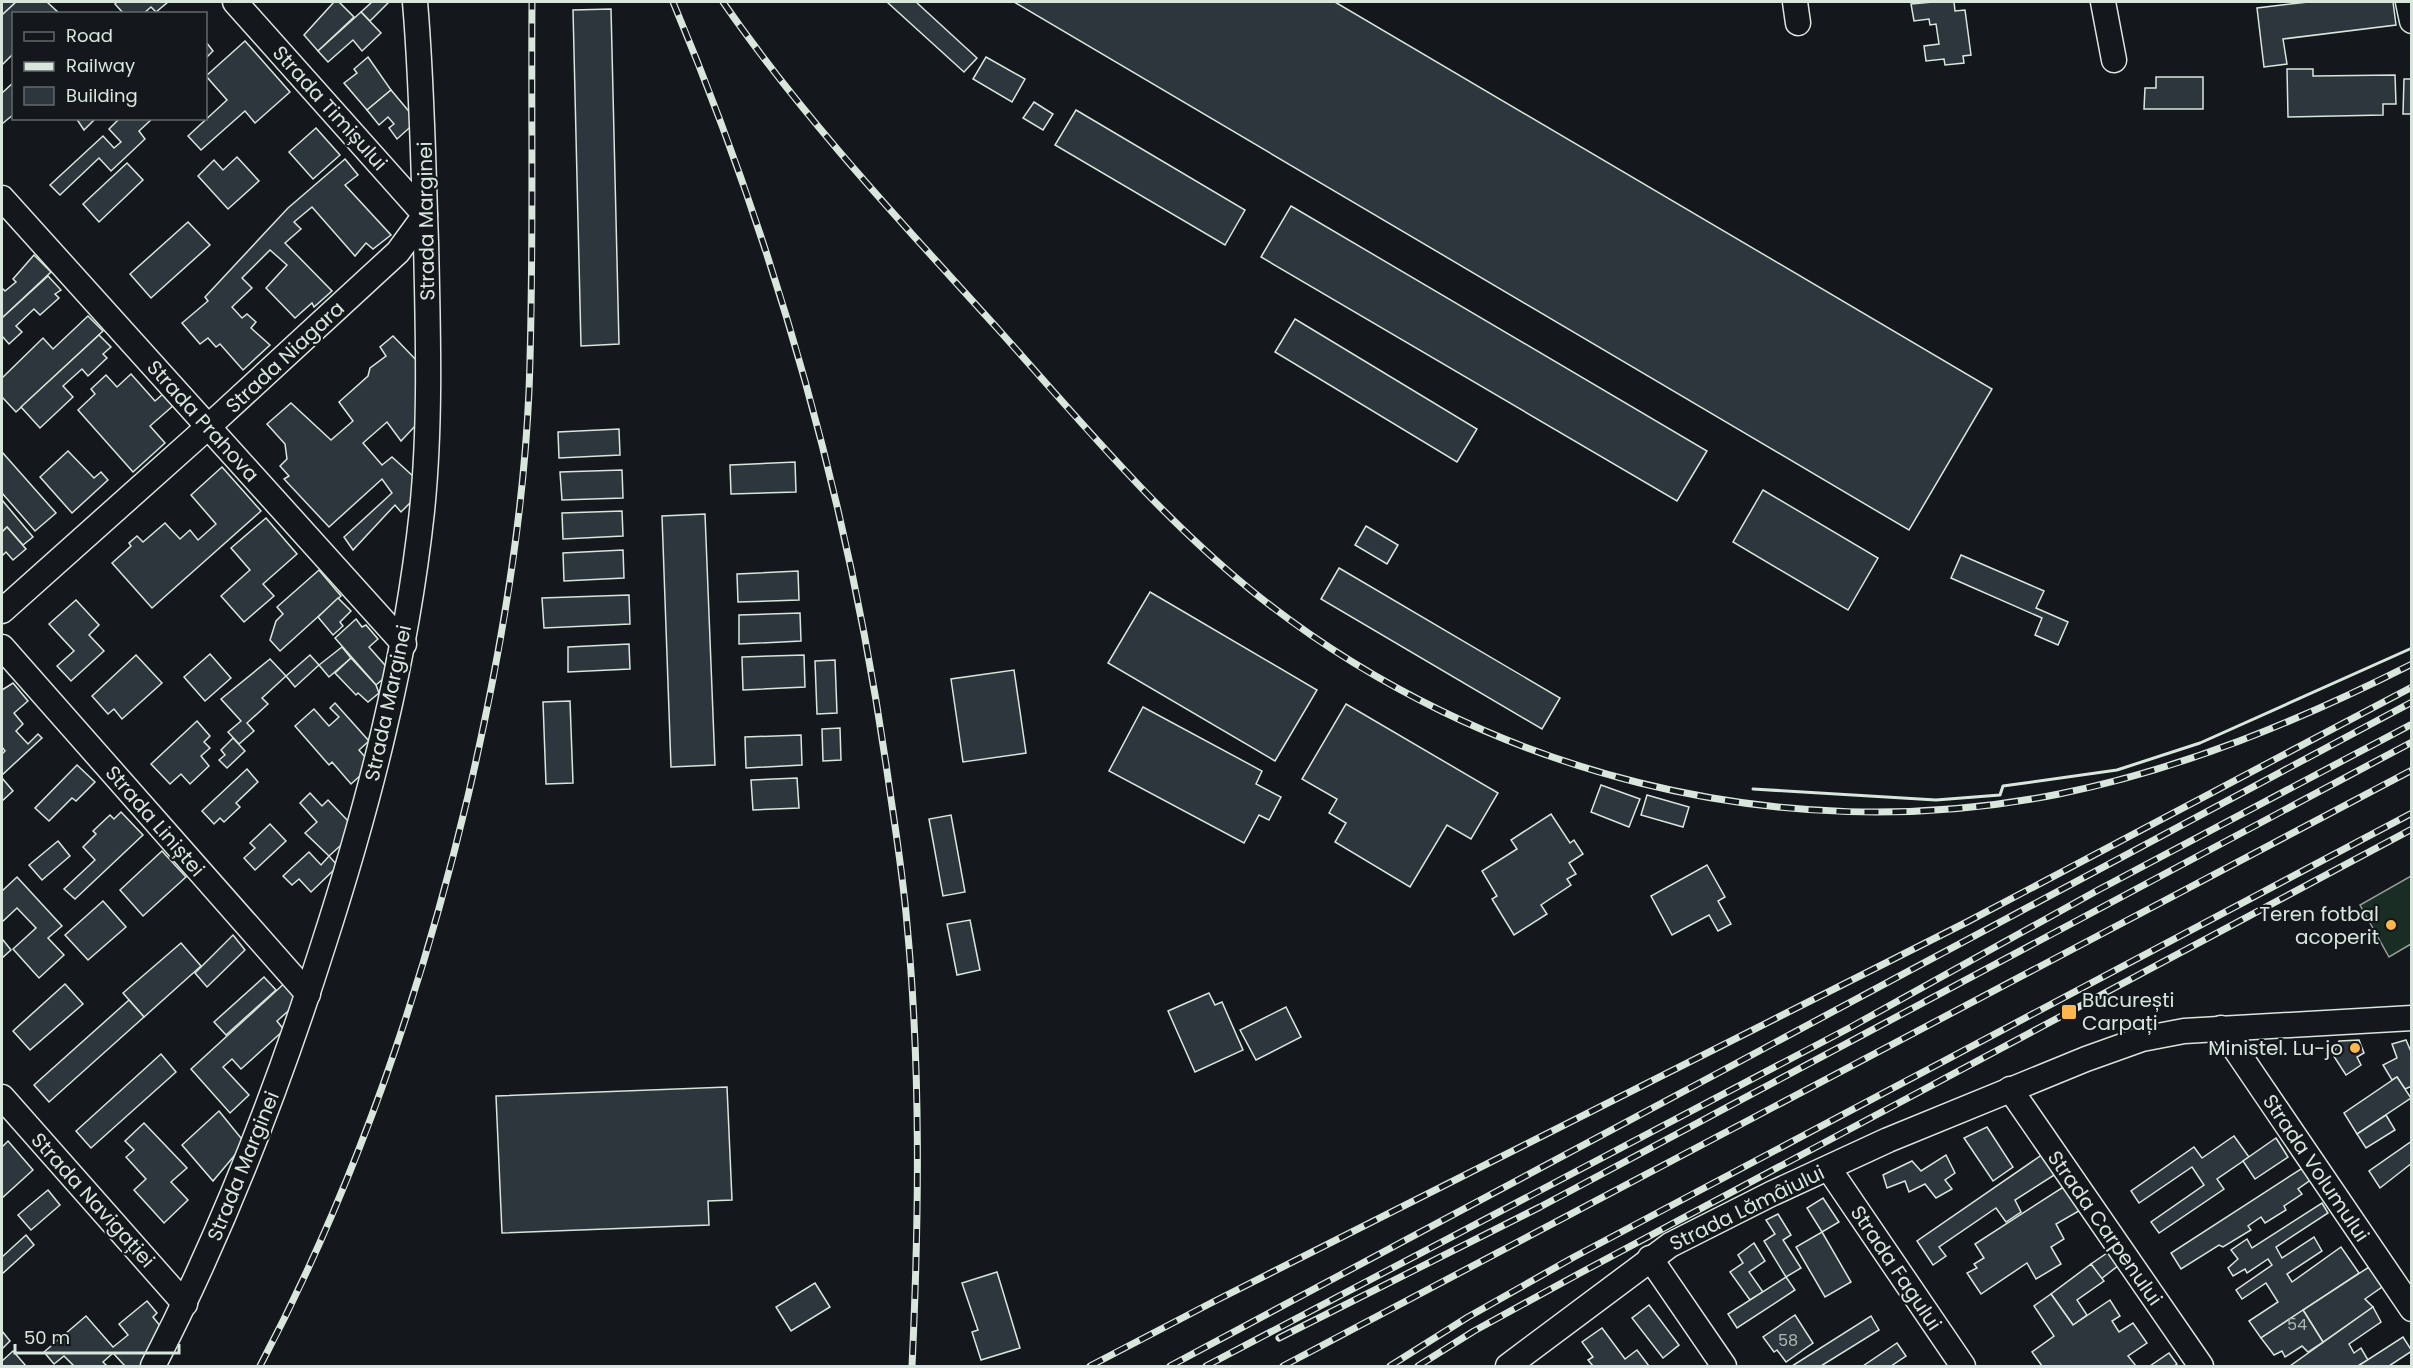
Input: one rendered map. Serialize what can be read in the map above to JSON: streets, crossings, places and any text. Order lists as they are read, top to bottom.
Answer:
{
  "streets": {
    "street": [
      "Strada Timișului",
      "Strada Marginei",
      "Strada Niagara",
      "Strada Prahova",
      "Strada Liniștei",
      "Strada Volumului",
      "Strada Navigației",
      "Strada Lămâiului",
      "Strada Carpenului",
      "Strada Fagului"
    ]
  },
  "crossings": [
    ["Strada Timișului", "Strada Marginei"],
    ["Strada Timișului", "Strada Niagara"],
    ["Strada Marginei", "Strada Niagara"],
    ["Strada Marginei", "Strada Prahova"],
    ["Strada Marginei", "Strada Liniștei"],
    ["Strada Marginei", "Strada Navigației"],
    ["Strada Niagara", "Strada Prahova"],
    ["Strada Volumului", "Strada Lămâiului"],
    ["Strada Lămâiului", "Strada Carpenului"],
    ["Strada Lămâiului", "Strada Fagului"]
  ],
  "places": {
    "other": ["Teren fotbal acoperit", "Ministel. Lu-jo"],
    "transit": ["București Carpați"]
  },
  "house_numbers": ["54", "58"],
  "legend": ["Road", "Railway", "Building"],
  "scale_bar": "50 m"
}
